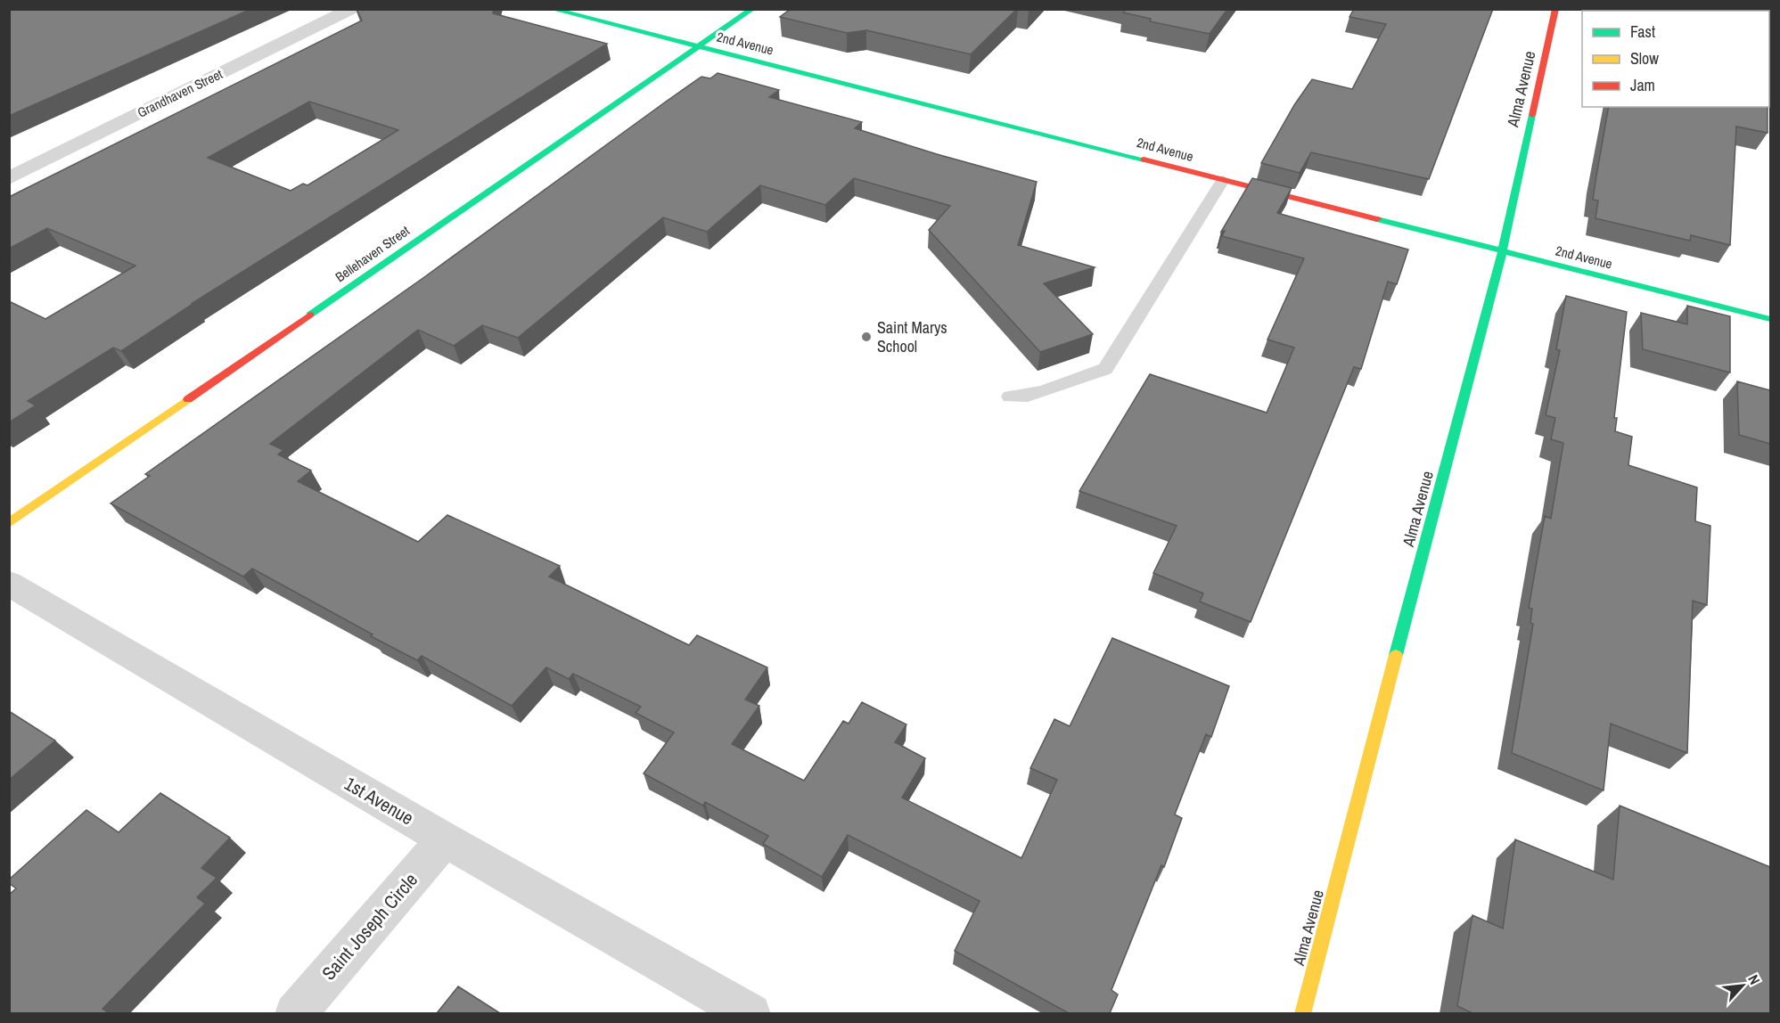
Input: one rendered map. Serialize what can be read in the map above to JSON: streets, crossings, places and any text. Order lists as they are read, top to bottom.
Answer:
{
  "streets": {
    "street": [
      "2nd Avenue",
      "Alma Avenue",
      "Grandhaven Street",
      "Bellehaven Street",
      "1st Avenue",
      "Saint Joseph Circle"
    ]
  },
  "crossings": [
    ["2nd Avenue", "Alma Avenue"],
    ["2nd Avenue", "Bellehaven Street"],
    ["1st Avenue", "Saint Joseph Circle"]
  ],
  "places": ["Saint Marys School"],
  "legend": ["Fast", "Slow", "Jam"],
  "north": "top right"
}
